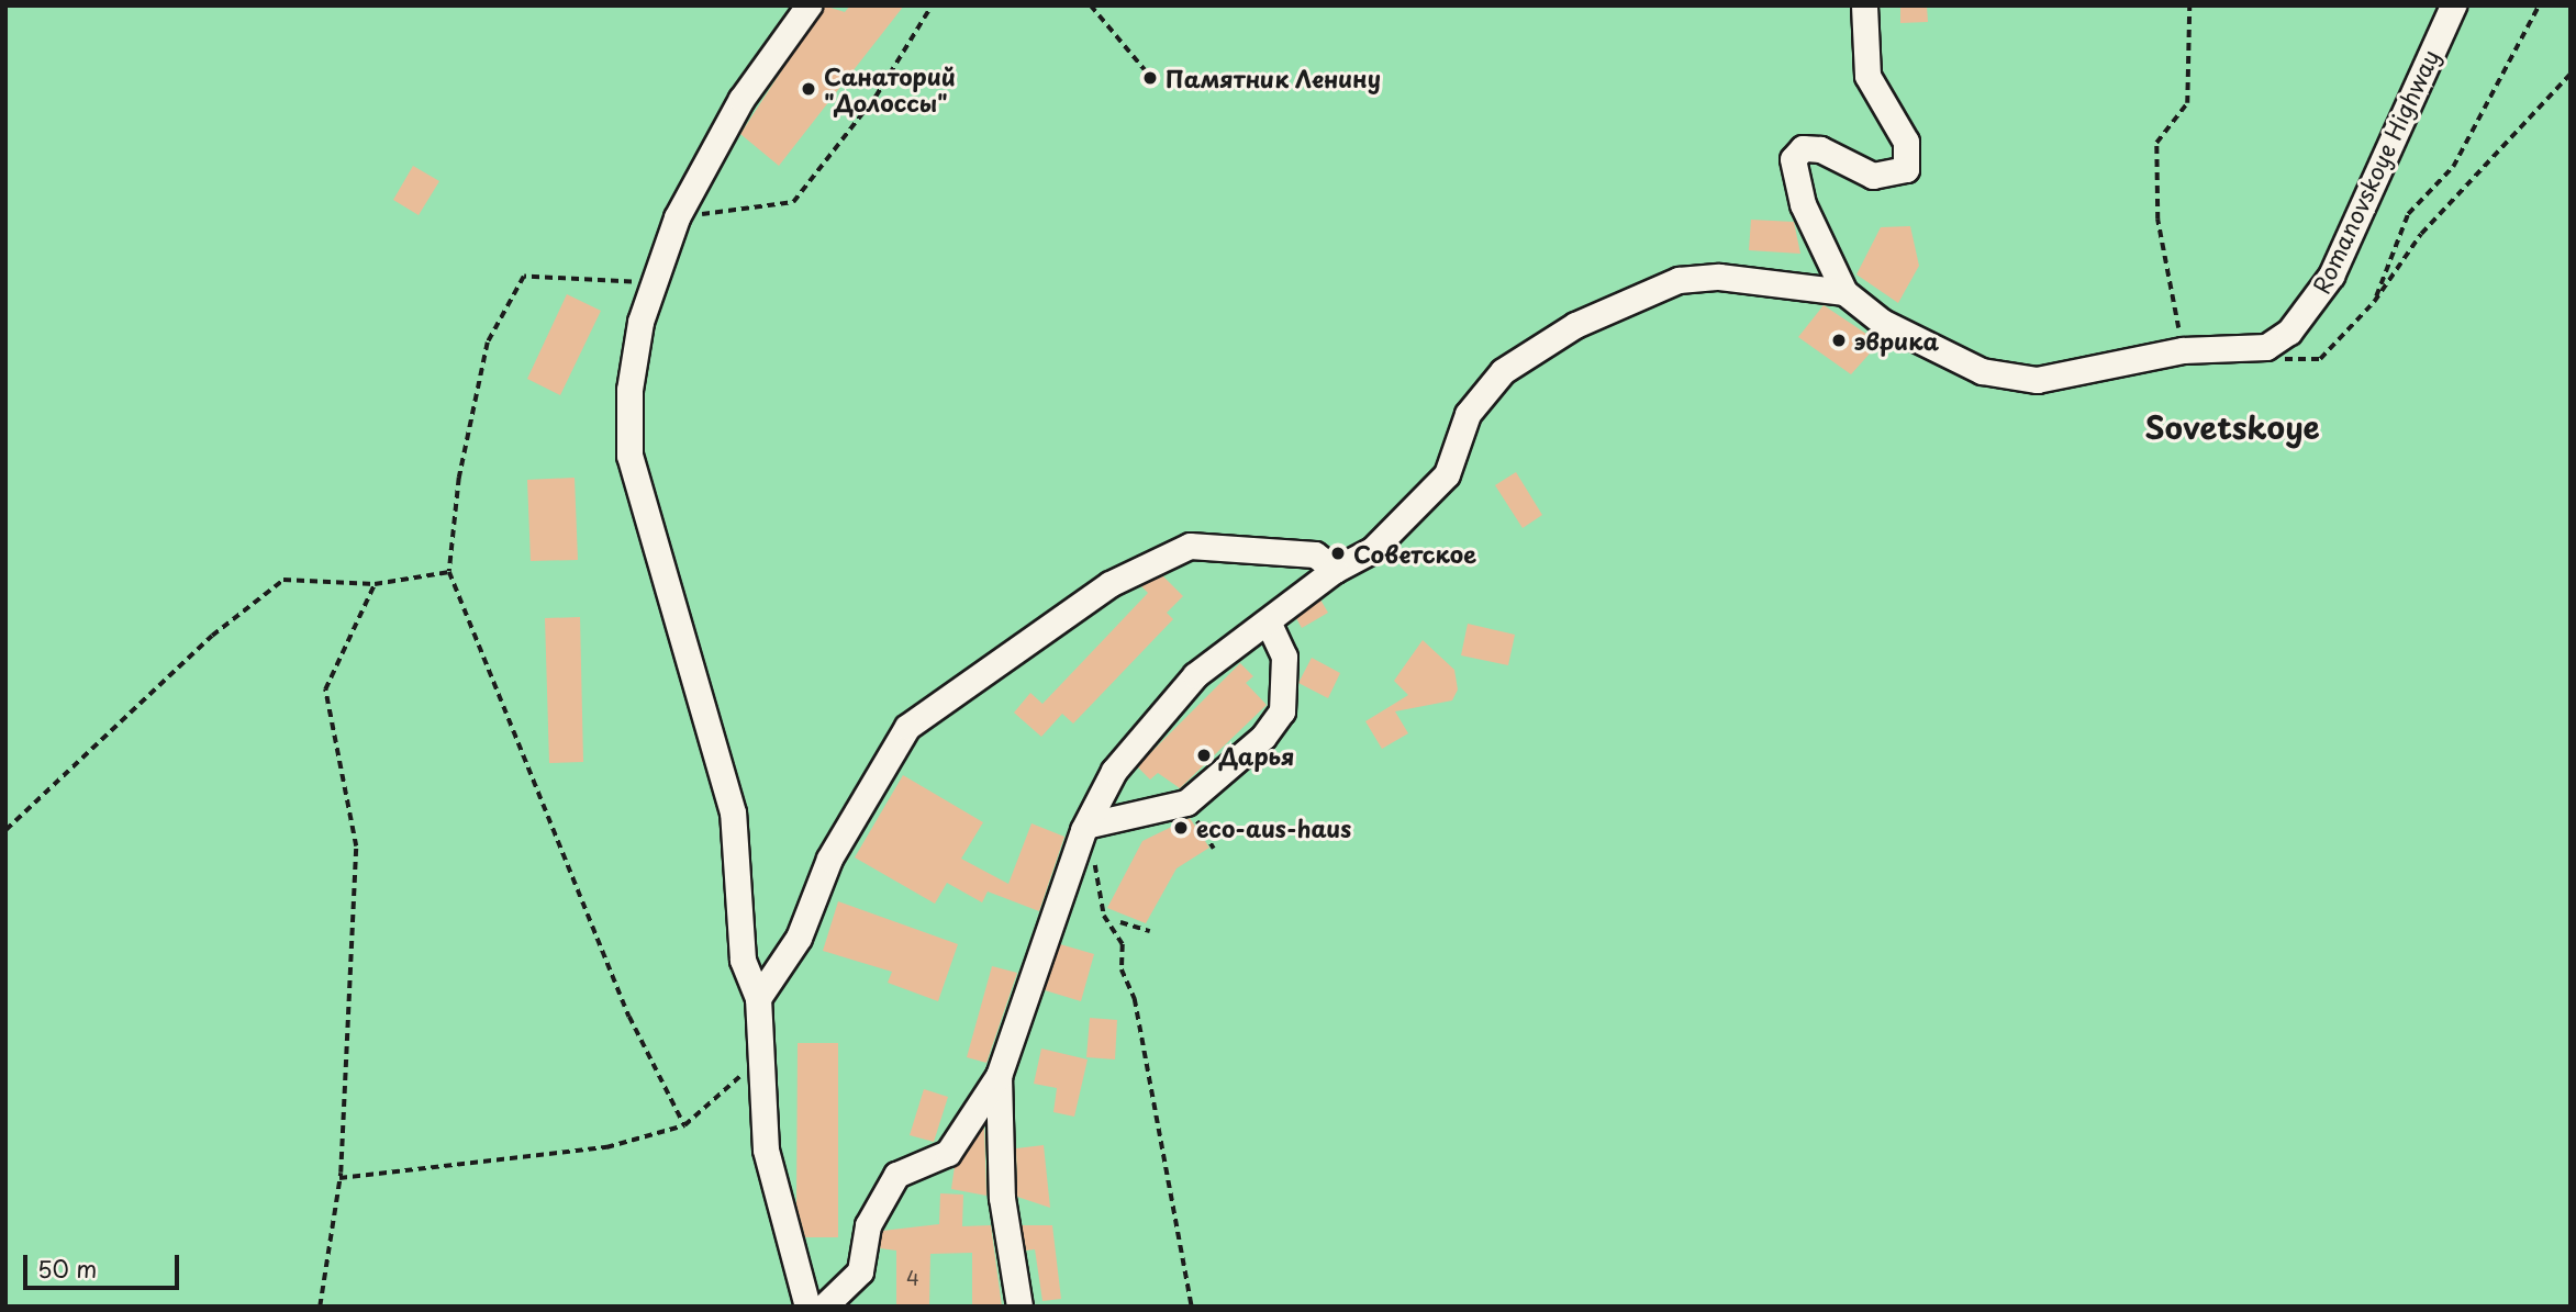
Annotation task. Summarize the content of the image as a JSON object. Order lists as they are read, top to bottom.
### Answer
{
  "streets": {
    "street": ["Romanovskoye Highway"]
  },
  "districts": ["Sovetskoye"],
  "places": [
    "Памятник Ленину",
    "Санаторий \"Долоссы\"",
    "эврика",
    "Советское",
    "Дарья",
    "eco-aus-haus"
  ],
  "house_numbers": ["4"],
  "scale_bar": "50 m"
}
